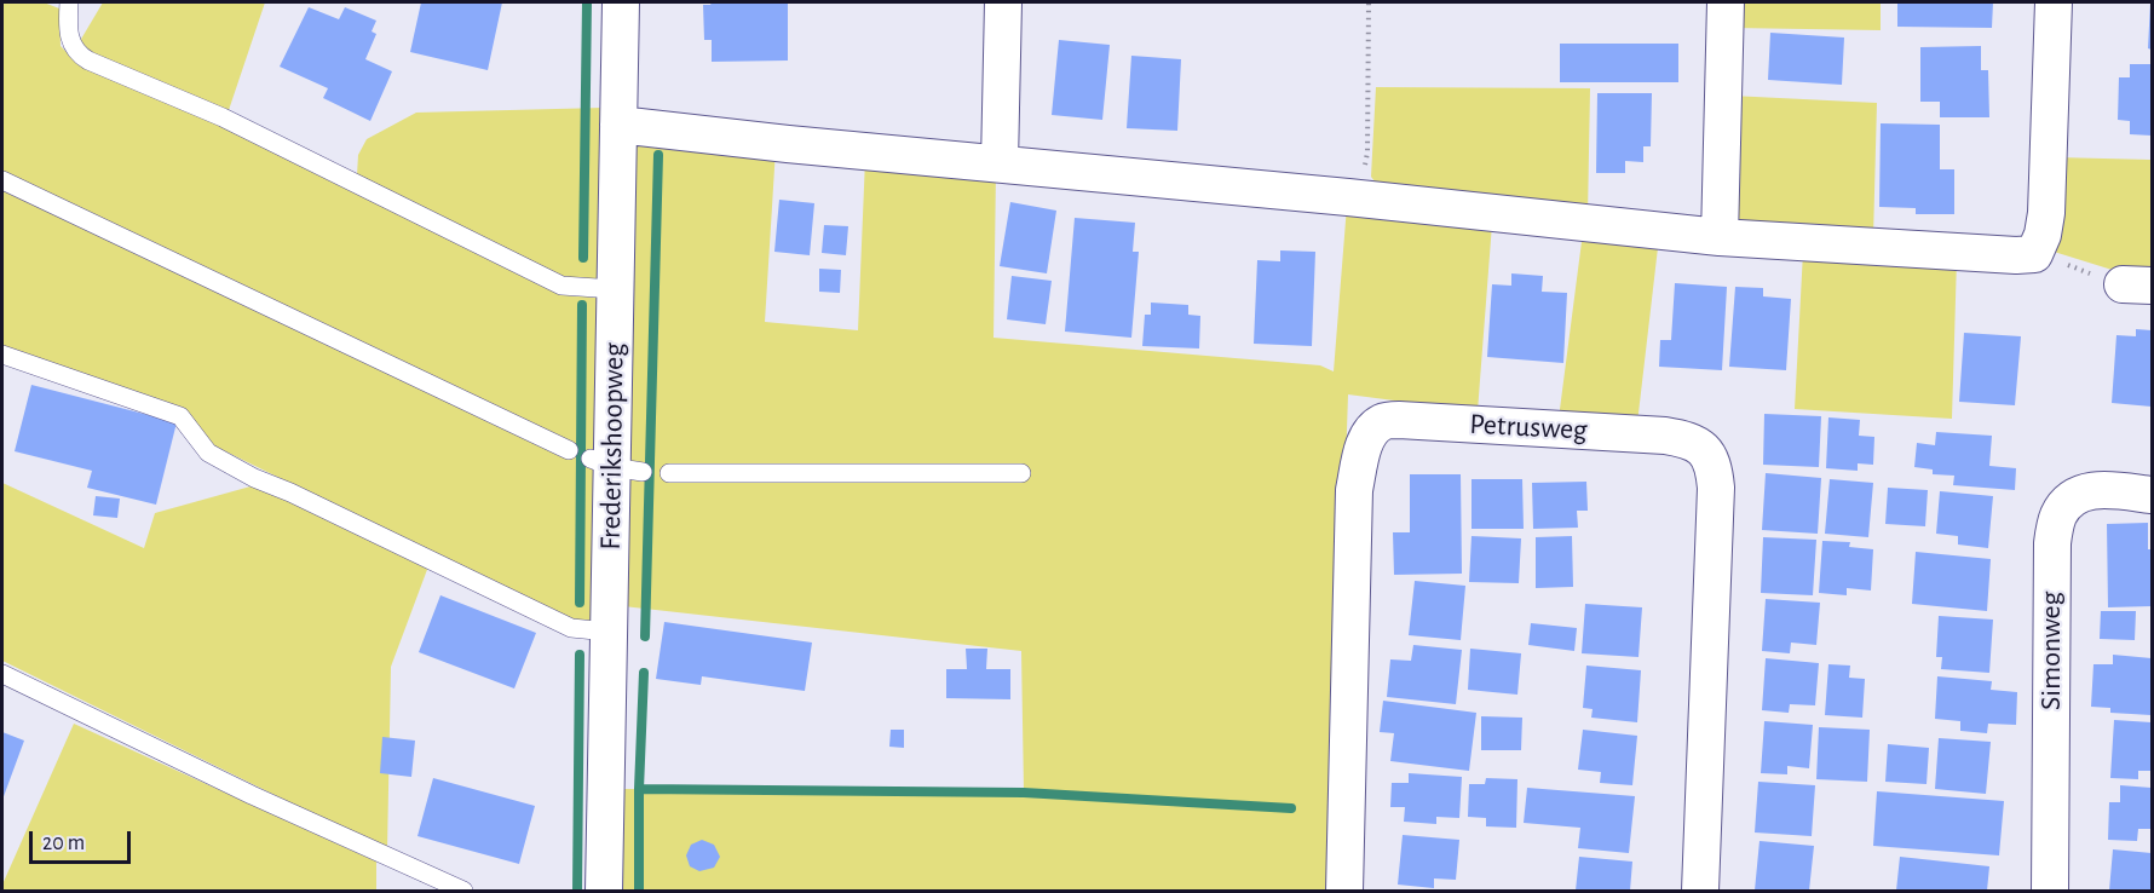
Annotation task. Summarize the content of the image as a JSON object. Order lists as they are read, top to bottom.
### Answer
{
  "streets": {
    "street": ["Petrusweg", "Frederikshoopweg", "Simonweg"]
  },
  "scale_bar": "20 m"
}
